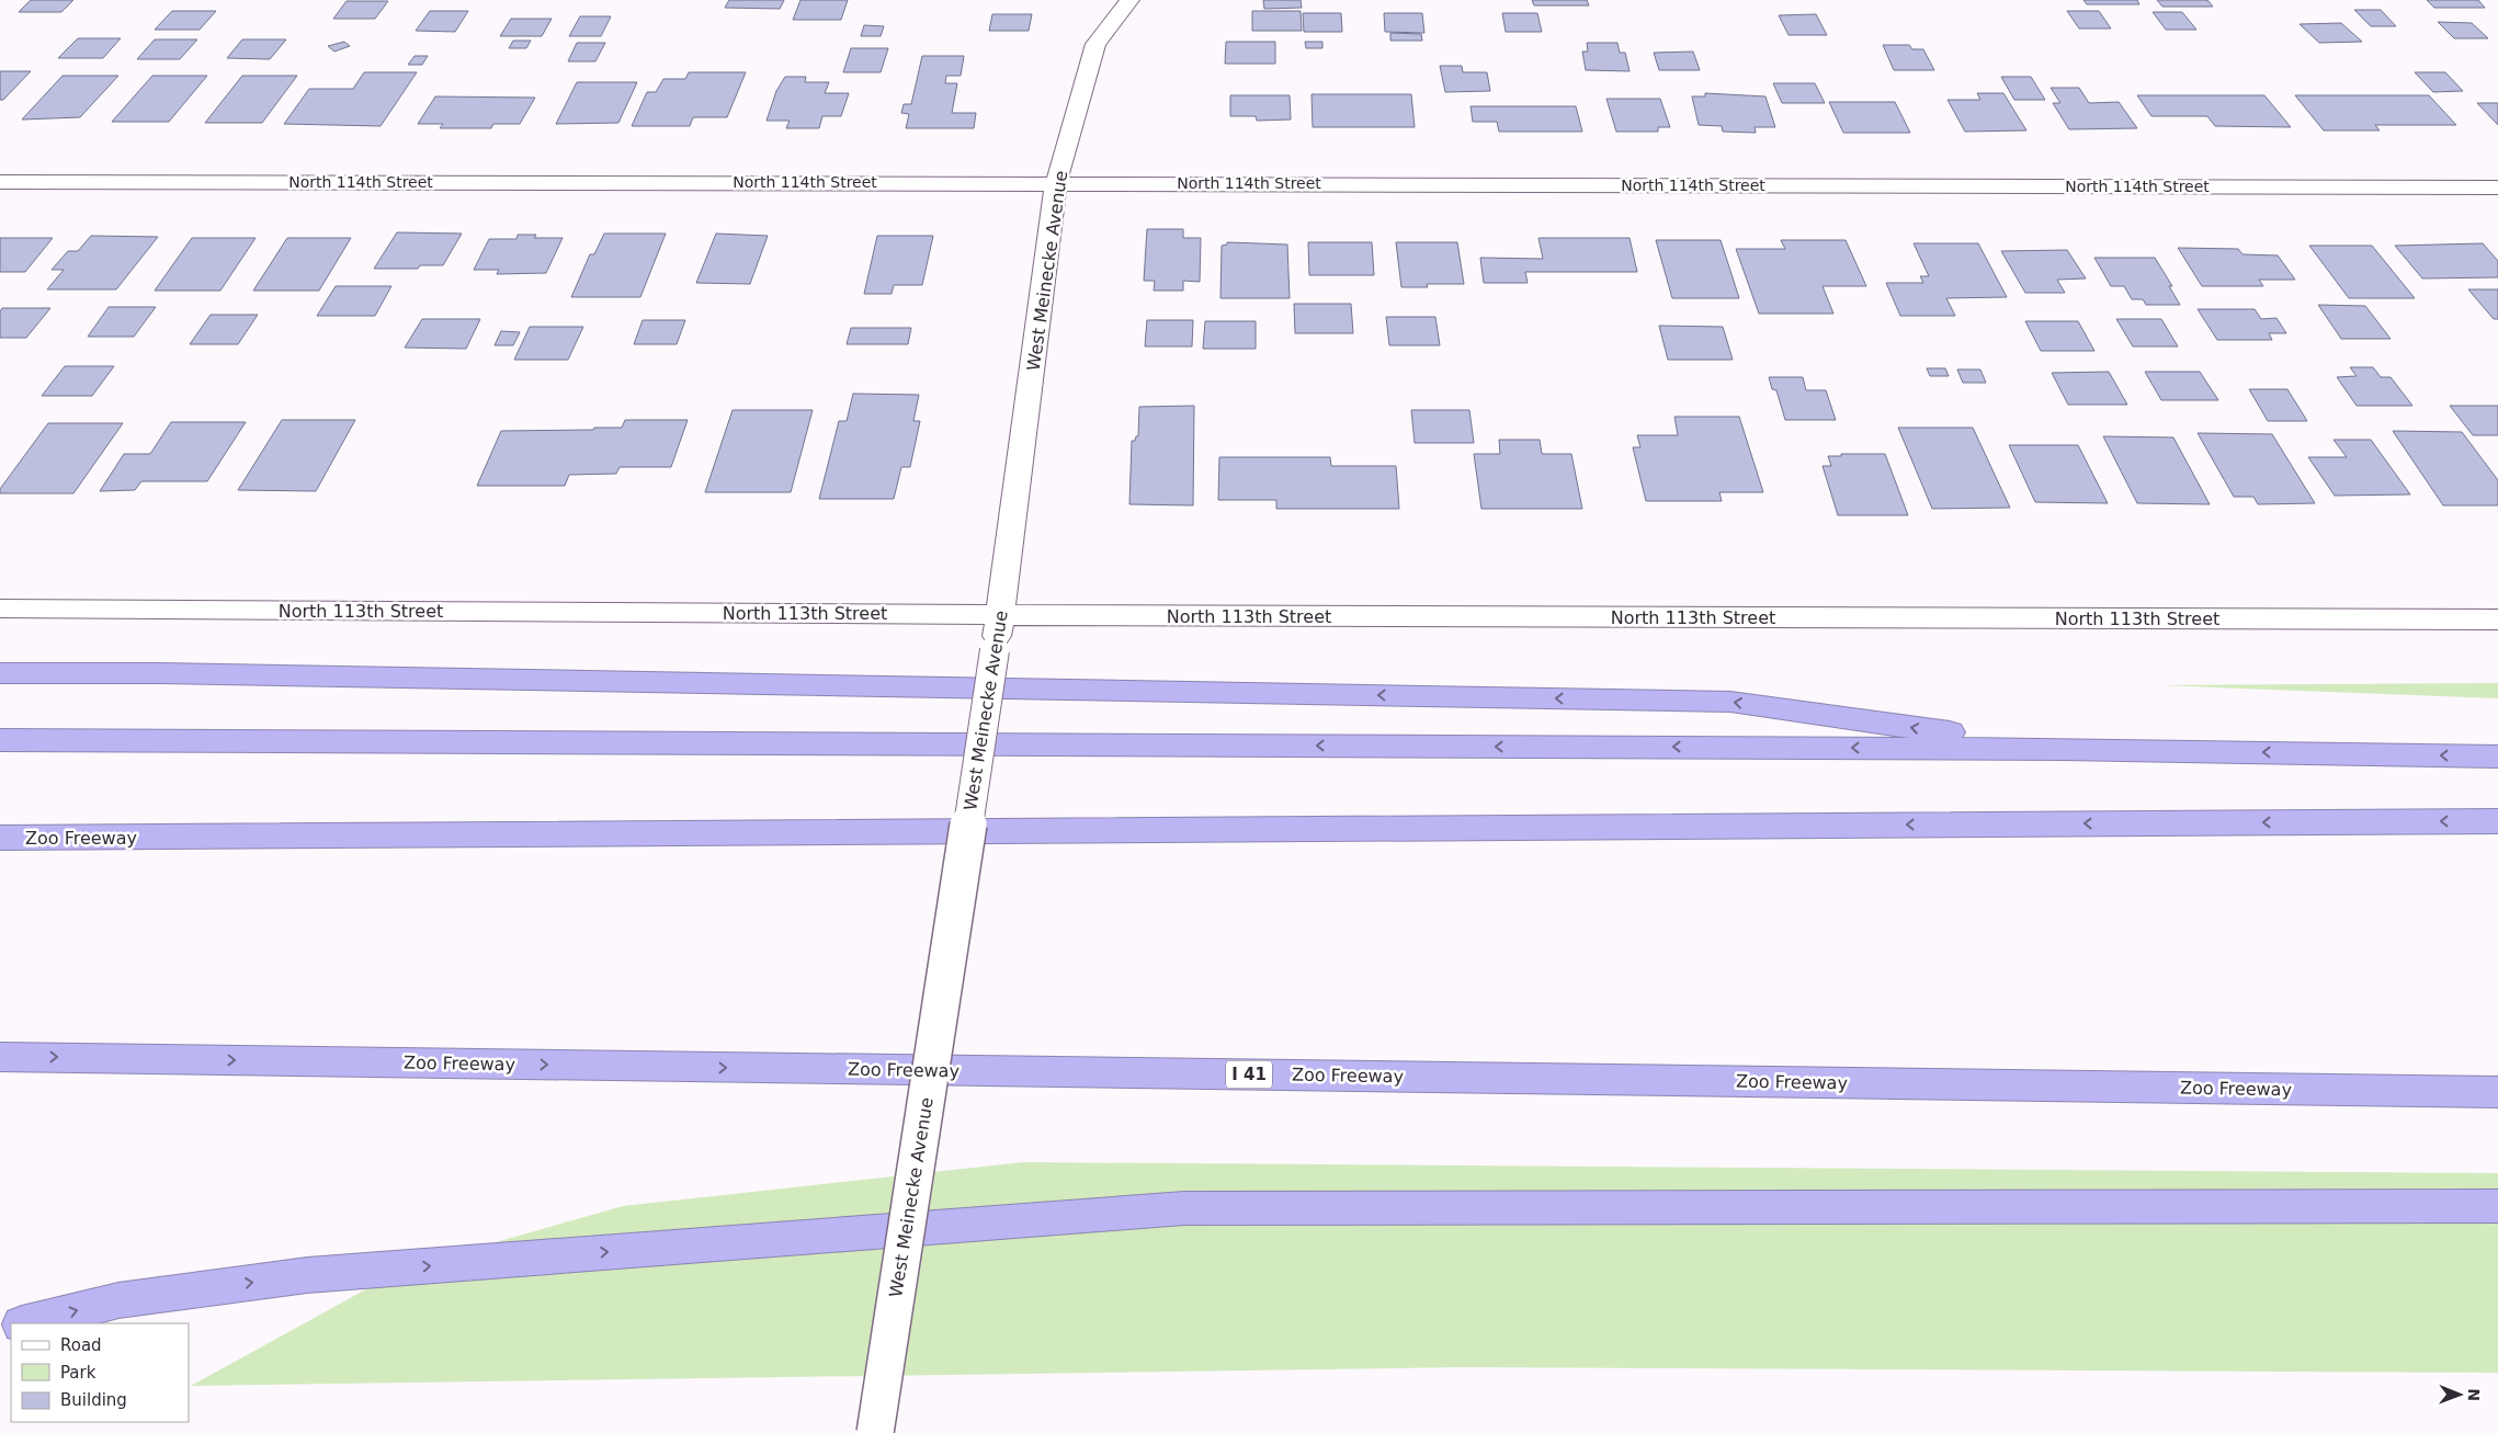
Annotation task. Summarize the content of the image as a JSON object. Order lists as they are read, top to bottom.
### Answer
{
  "streets": {
    "highway": ["Zoo Freeway", "I 41"],
    "street": ["North 114th Street", "West Meinecke Avenue", "North 113th Street"]
  },
  "crossings": [
    ["North 114th Street", "West Meinecke Avenue"],
    ["West Meinecke Avenue", "North 113th Street"]
  ],
  "legend": ["Road", "Park", "Building"],
  "north": "right"
}
